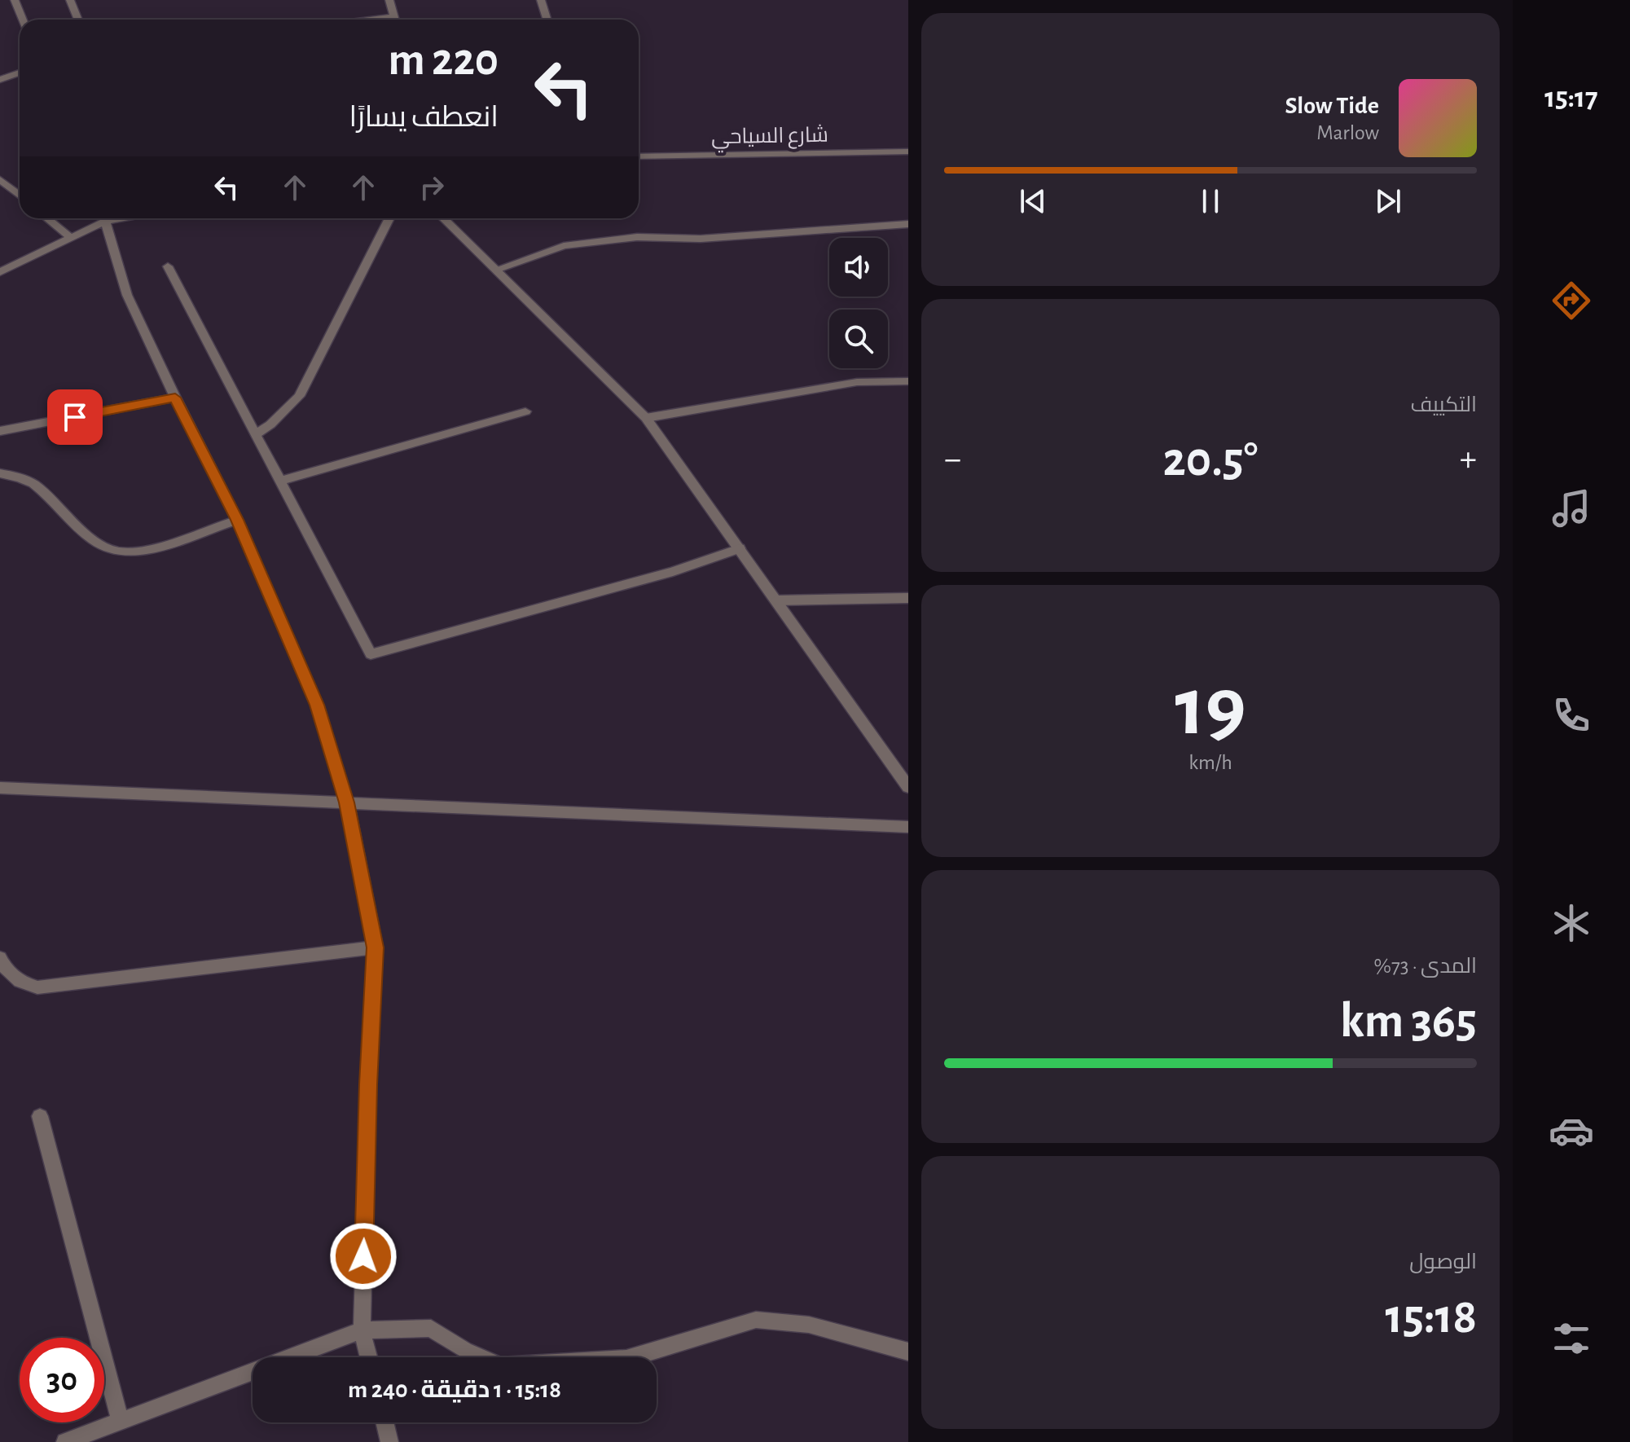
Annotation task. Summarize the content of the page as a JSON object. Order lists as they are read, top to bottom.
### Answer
{
  "streets": {
    "street": ["شارع السياحي"]
  },
  "page": {
    "tabs": "15:17",
    "turn": ["220 m", "انعطف يسارًا"],
    "song": ["Slow Tide", "Marlow"],
    "tile": [
      "التكييف",
      ["19", "km/h"],
      ["المدى · 73%", "365 km"],
      ["الوصول", "15:18"]
    ],
    "heat": ["−", "20.5°", "+"],
    "limit": "30",
    "trip": "15:18 · 1 دقيقة · 240 m"
  }
}
